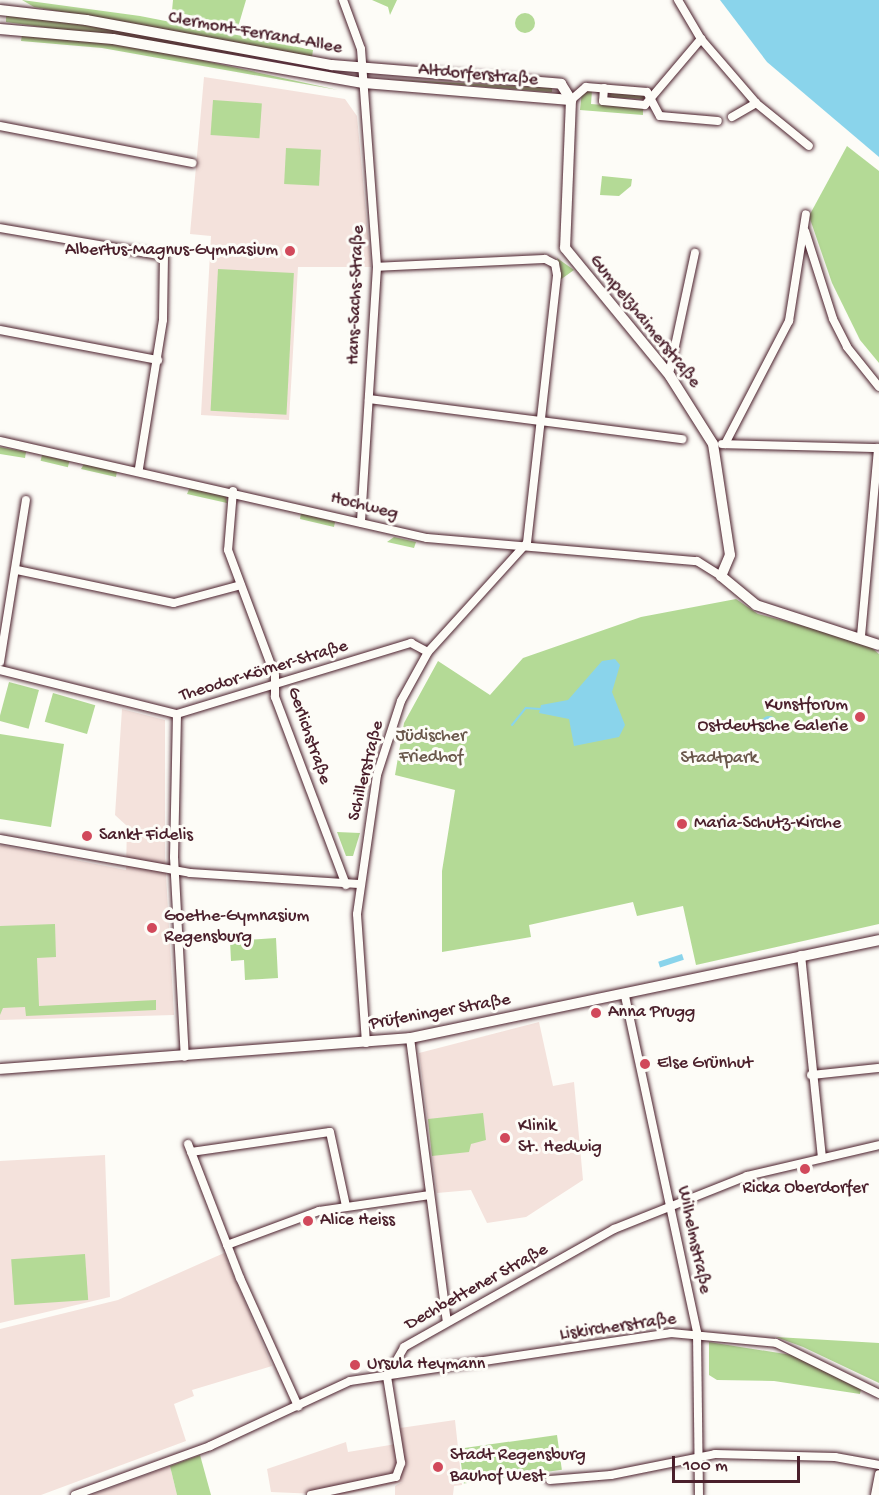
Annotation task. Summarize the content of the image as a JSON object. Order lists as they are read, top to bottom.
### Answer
{
  "streets": {
    "street": [
      "Clermont-Ferrand-Allee",
      "Altdorferstraße",
      "Hans-Sachs-Straße",
      "Gumpelzhaimerstraße",
      "Hochweg",
      "Theodor-Körner-Straße",
      "Gerlichstraße",
      "Schillerstraße",
      "Prüfeninger Straße",
      "Wilhelmstraße",
      "Dechbettener Straße",
      "Liskircherstraße"
    ]
  },
  "crossings": [
    ["Clermont-Ferrand-Allee", "Altdorferstraße"],
    ["Clermont-Ferrand-Allee", "Hans-Sachs-Straße"],
    ["Altdorferstraße", "Hans-Sachs-Straße"],
    ["Altdorferstraße", "Gumpelzhaimerstraße"],
    ["Hans-Sachs-Straße", "Hochweg"],
    ["Gumpelzhaimerstraße", "Hochweg"],
    ["Hochweg", "Gerlichstraße"],
    ["Hochweg", "Schillerstraße"],
    ["Theodor-Körner-Straße", "Gerlichstraße"],
    ["Theodor-Körner-Straße", "Schillerstraße"],
    ["Schillerstraße", "Prüfeninger Straße"],
    ["Prüfeninger Straße", "Wilhelmstraße"],
    ["Wilhelmstraße", "Dechbettener Straße"],
    ["Wilhelmstraße", "Liskircherstraße"],
    ["Dechbettener Straße", "Liskircherstraße"]
  ],
  "parks": ["Jüdischer Friedhof", "Stadtpark"],
  "places": [
    "Albertus-Magnus-Gymnasium",
    "Kunstforum Ostdeutsche Galerie",
    "Maria-Schutz-Kirche",
    "Sankt Fidelis",
    "Goethe-Gymnasium Regensburg",
    "Anna Prugg",
    "Else Grünhut",
    "Klinik St. Hedwig",
    "Ricka Oberdorfer",
    "Alice Heiss",
    "Ursula Heymann",
    "Stadt Regensburg Bauhof West"
  ],
  "scale_bar": "100 m"
}
